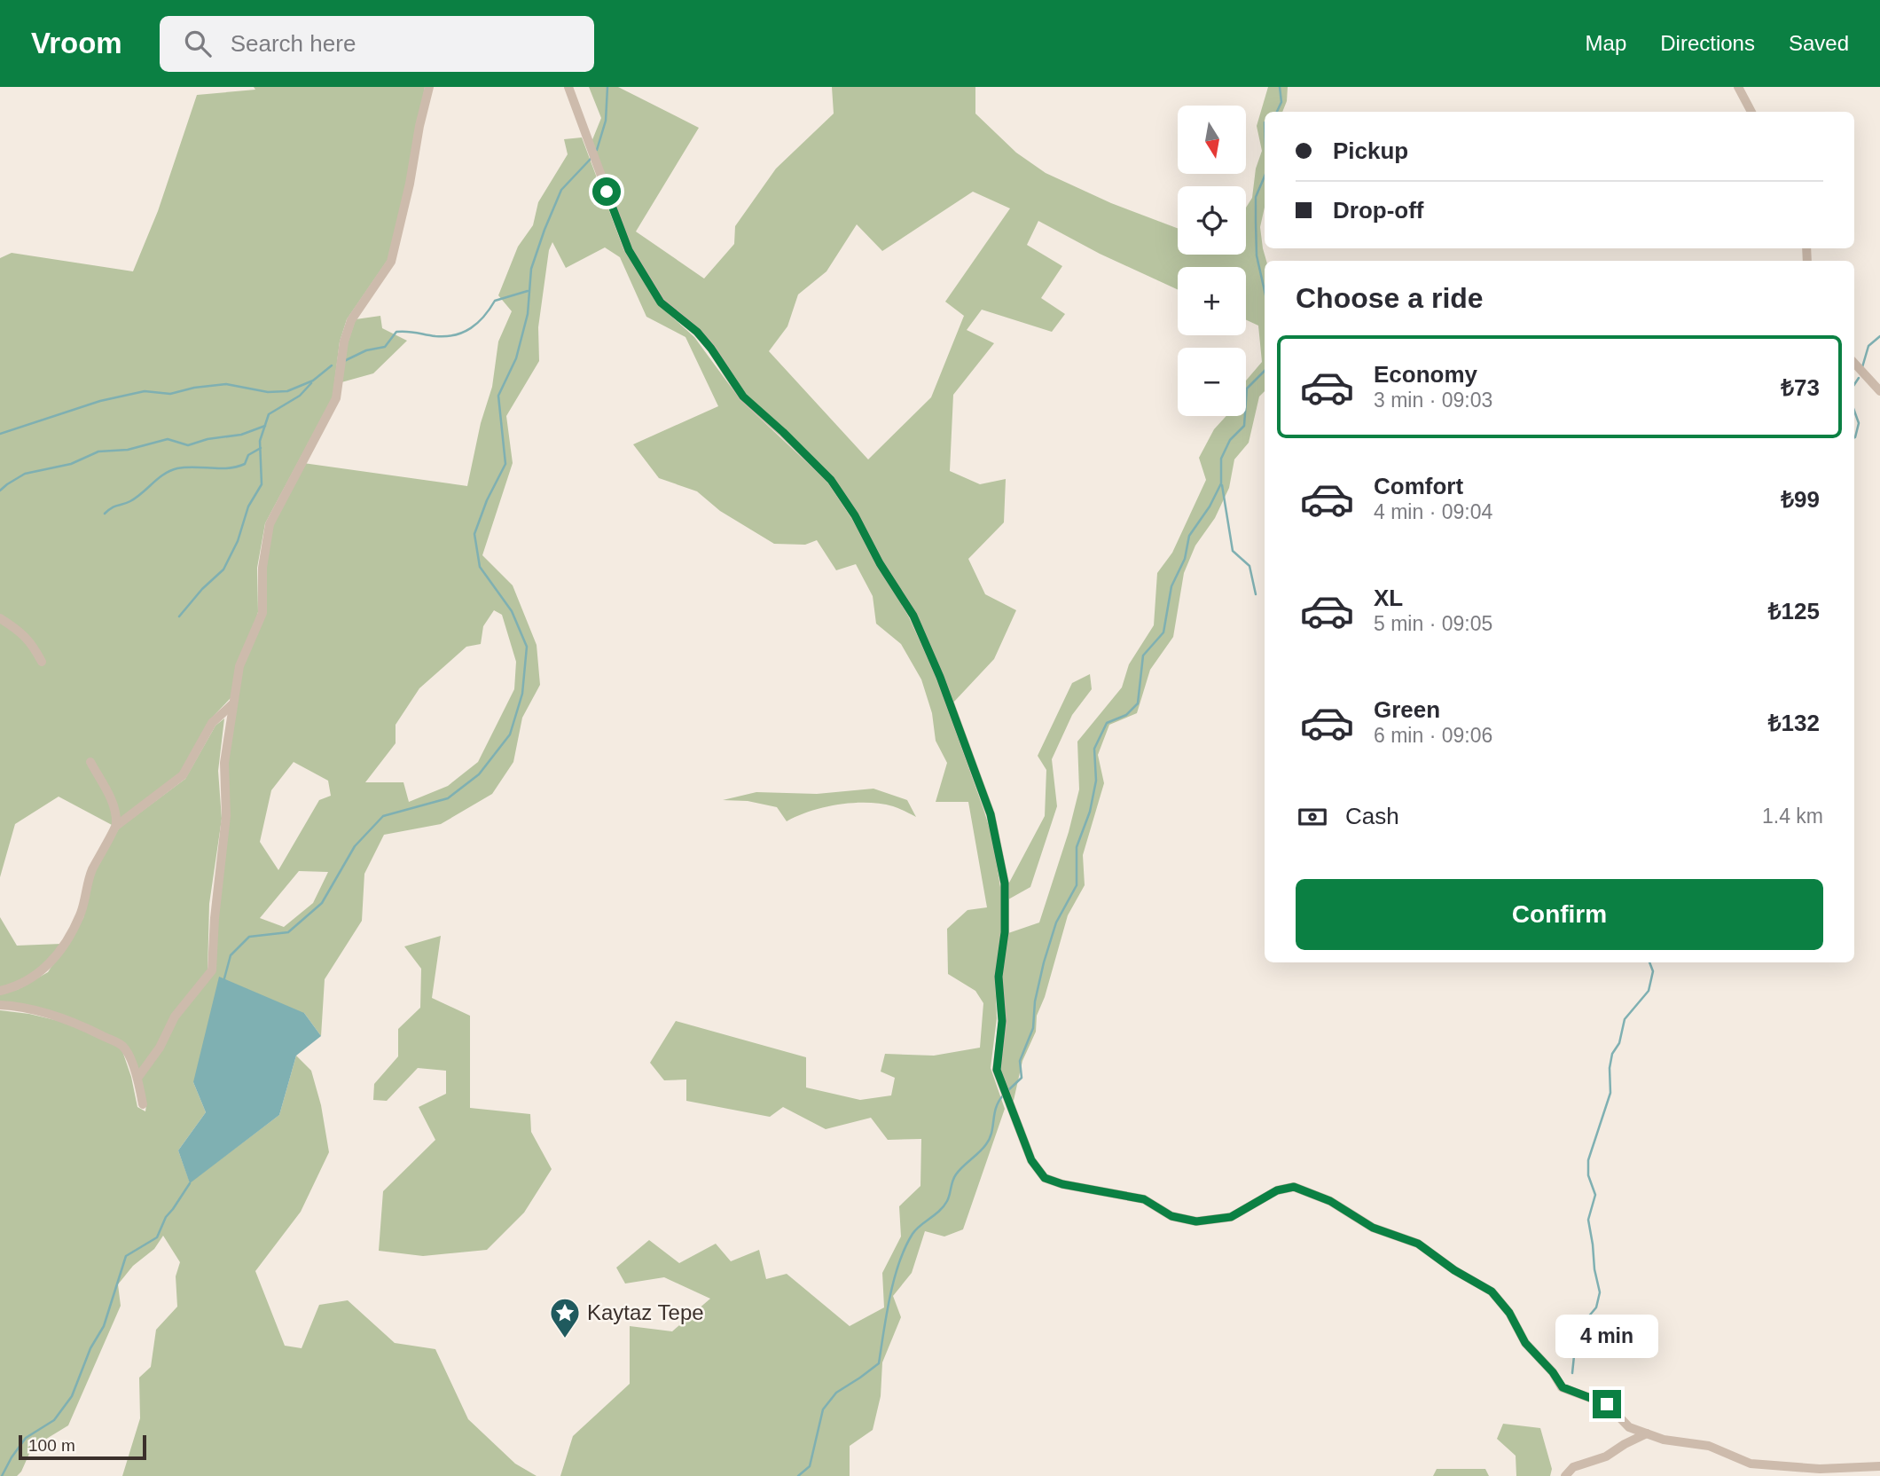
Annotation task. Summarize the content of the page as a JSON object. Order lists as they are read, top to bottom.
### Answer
{
  "places": {
    "place": ["Kaytaz Tepe"]
  },
  "scale_bar": "100 m",
  "north": "bottom",
  "page": {
    "header": "Vroom",
    "search": "Search here",
    "nav": ["Map", "Directions", "Saved"],
    "map_buttons": ["+", "−"],
    "banner": ["Pickup", "Drop-off"],
    "heading": "Choose a ride",
    "list": [
      {
        "name": "Economy",
        "note": "3 min · 09:03",
        "value": "₺73"
      },
      {
        "name": "Comfort",
        "note": "4 min · 09:04",
        "value": "₺99"
      },
      {
        "name": "XL",
        "note": "5 min · 09:05",
        "value": "₺125"
      },
      {
        "name": "Green",
        "note": "6 min · 09:06",
        "value": "₺132"
      }
    ],
    "pay": ["Cash", "1.4 km"],
    "buttons": "Confirm",
    "bubble": "4 min",
    "scale": "100 m"
  }
}
